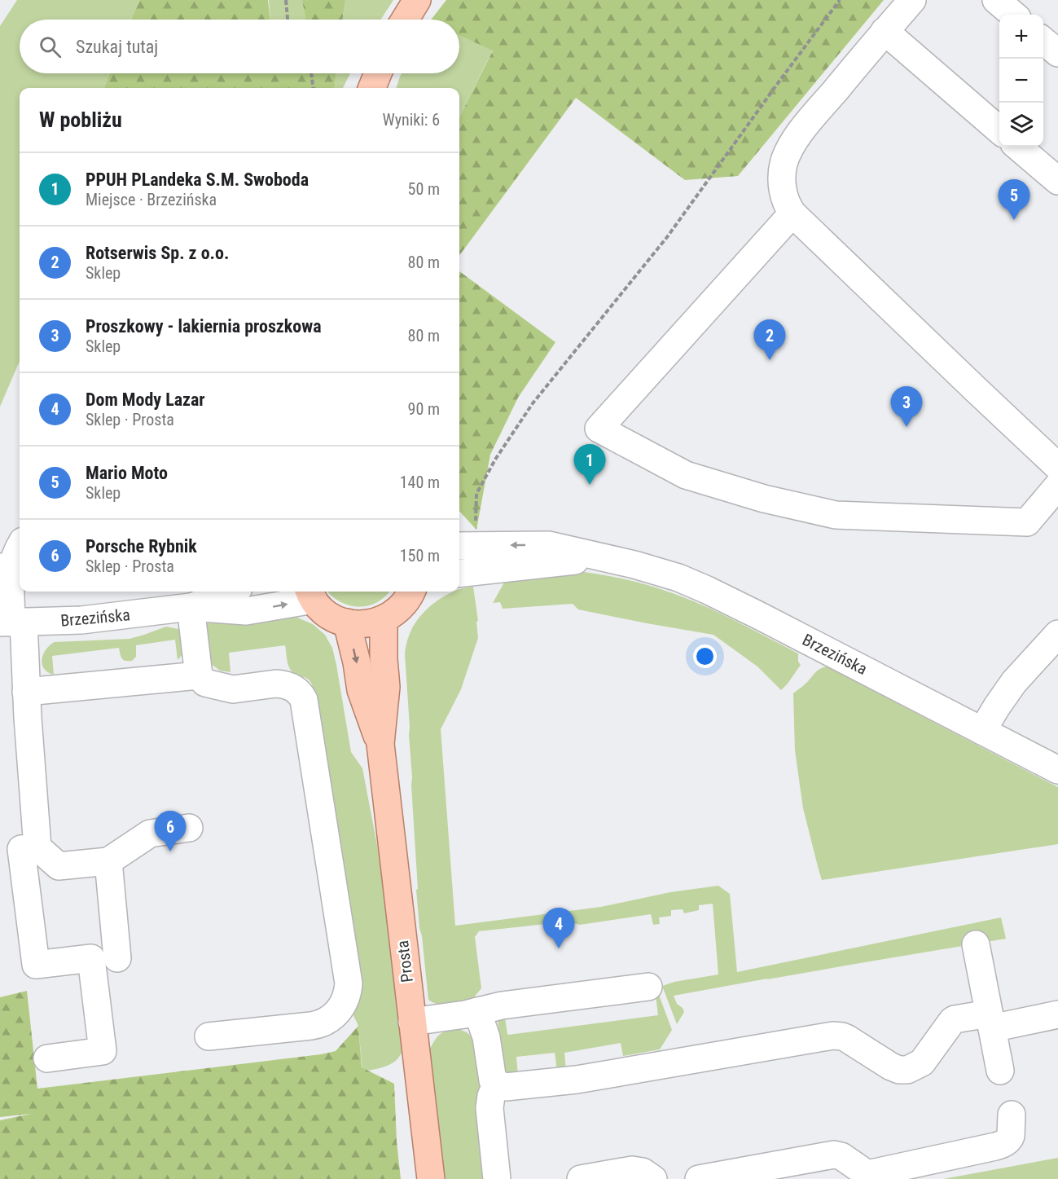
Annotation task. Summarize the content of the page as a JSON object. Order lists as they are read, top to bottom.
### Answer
{
  "streets": {
    "main road": ["Prosta"],
    "street": ["Brzezińska"]
  },
  "page": {
    "map_buttons": ["+", "−"],
    "search": "Szukaj tutaj",
    "heading": ["W pobliżu", "Wyniki: 6"],
    "list": [
      {
        "mark": "1",
        "name": "PPUH PLandeka S.M. Swoboda",
        "note": "Miejsce · Brzezińska",
        "value": "50 m"
      },
      {
        "mark": "2",
        "name": "Rotserwis Sp. z o.o.",
        "note": "Sklep",
        "value": "80 m"
      },
      {
        "mark": "3",
        "name": "Proszkowy - lakiernia proszkowa",
        "note": "Sklep",
        "value": "80 m"
      },
      {
        "mark": "4",
        "name": "Dom Mody Lazar",
        "note": "Sklep · Prosta",
        "value": "90 m"
      },
      {
        "mark": "5",
        "name": "Mario Moto",
        "note": "Sklep",
        "value": "140 m"
      },
      {
        "mark": "6",
        "name": "Porsche Rybnik",
        "note": "Sklep · Prosta",
        "value": "150 m"
      }
    ],
    "pins": [
      "5",
      "2",
      "3",
      "1",
      "6",
      "4"
    ]
  }
}
